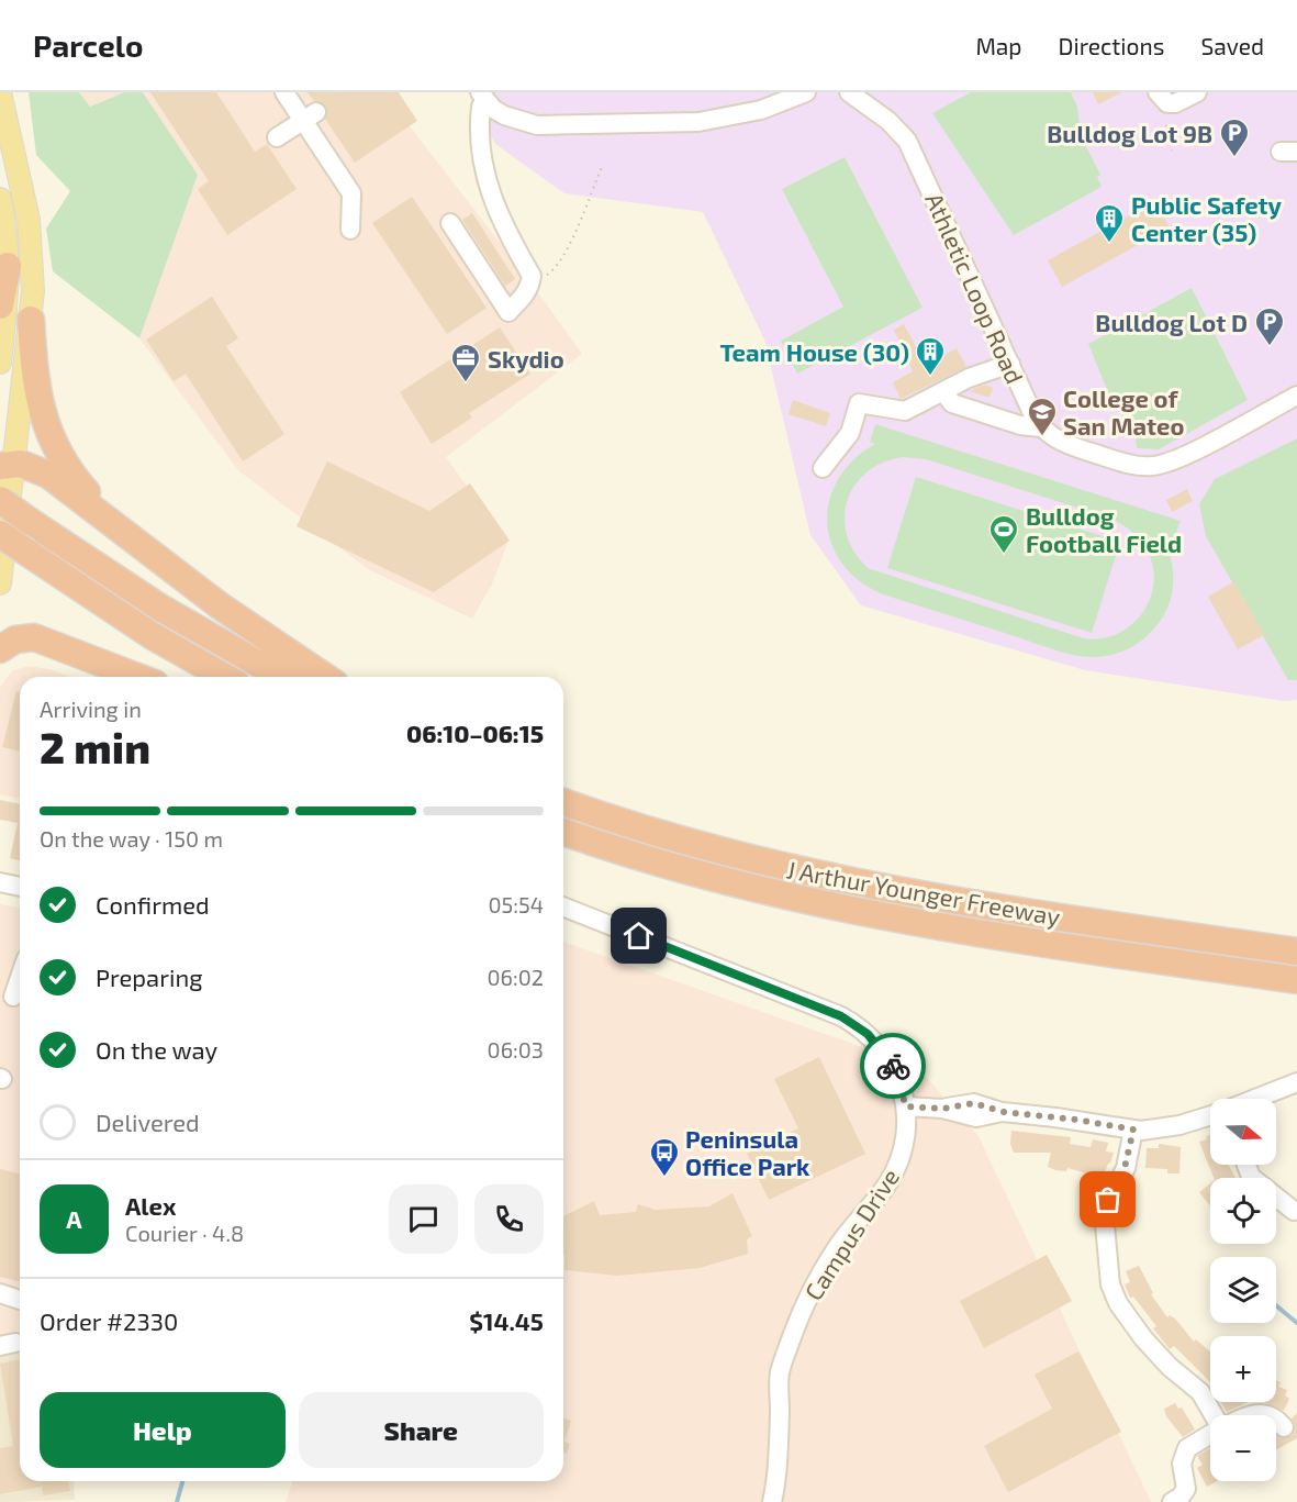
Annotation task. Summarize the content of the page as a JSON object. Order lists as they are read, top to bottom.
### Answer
{
  "streets": {
    "highway": ["J Arthur Younger Freeway"],
    "street": ["Athletic Loop Road", "Campus Drive"]
  },
  "places": {
    "parking": ["Bulldog Lot 9B", "Bulldog Lot D"],
    "building": ["Public Safety Center (35)", "Team House (30)"],
    "office": ["Skydio"],
    "school or university": ["College of San Mateo"],
    "sports": ["Bulldog Football Field"],
    "bus stop": ["Peninsula Office Park"]
  },
  "north": "right",
  "page": {
    "header": "Parcelo",
    "nav": ["Map", "Directions", "Saved"],
    "heading": ["2 min", "Arriving in", "06:10–06:15"],
    "panel": [
      "Alex",
      "Courier · 4.8",
      "Order #2330",
      "$14.45"
    ],
    "bar": "On the way · 150 m",
    "list": [
      ["Confirmed", "05:54"],
      ["Preparing", "06:02"],
      ["On the way", "06:03"],
      "Delivered"
    ],
    "map_buttons": ["+", "−"],
    "round": "A",
    "buttons": ["Help", "Share"]
  }
}
